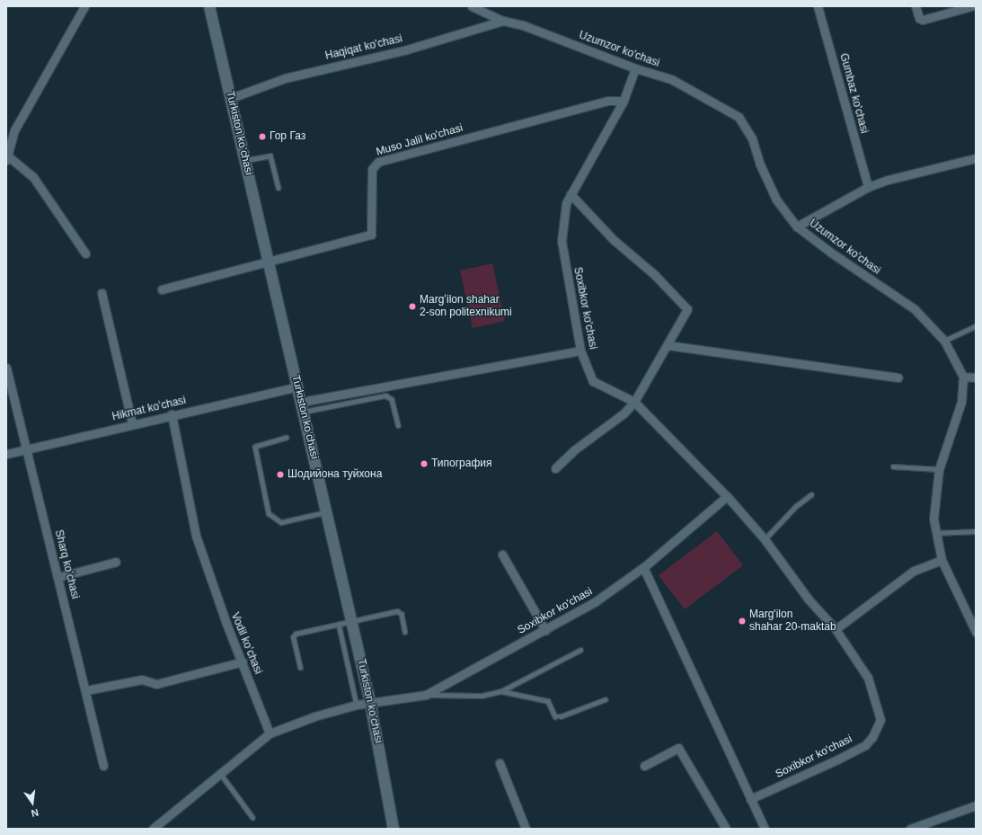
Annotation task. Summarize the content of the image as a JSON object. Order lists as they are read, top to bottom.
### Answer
{
  "streets": {
    "main road": ["Turkiston ko’chasi"],
    "street": [
      "Haqiqat ko'chasi",
      "Uzumzor ko'chasi",
      "Gumbaz ko'chasi",
      "Muso Jalil ko'chasi",
      "Soxibkor ko'chasi",
      "Hikmat koʻchasi",
      "Sharq koʻchasi",
      "Vodil koʻchasi"
    ]
  },
  "crossings": [
    ["Haqiqat ko'chasi", "Uzumzor ko'chasi"],
    ["Haqiqat ko'chasi", "Turkiston ko’chasi"],
    ["Uzumzor ko'chasi", "Soxibkor ko'chasi"],
    ["Turkiston ko’chasi", "Muso Jalil ko'chasi"],
    ["Turkiston ko’chasi", "Soxibkor ko'chasi"],
    ["Turkiston ko’chasi", "Hikmat koʻchasi"],
    ["Muso Jalil ko'chasi", "Soxibkor ko'chasi"],
    ["Soxibkor ko'chasi", "Vodil koʻchasi"],
    ["Hikmat koʻchasi", "Sharq koʻchasi"],
    ["Hikmat koʻchasi", "Vodil koʻchasi"]
  ],
  "places": [
    "Гор Газ",
    "Margʻilon shahar 2-son politexnikumi",
    "Типография",
    "Шодийона туйхона",
    "Marg'ilon shahar 20-maktab"
  ],
  "north": "bottom"
}
